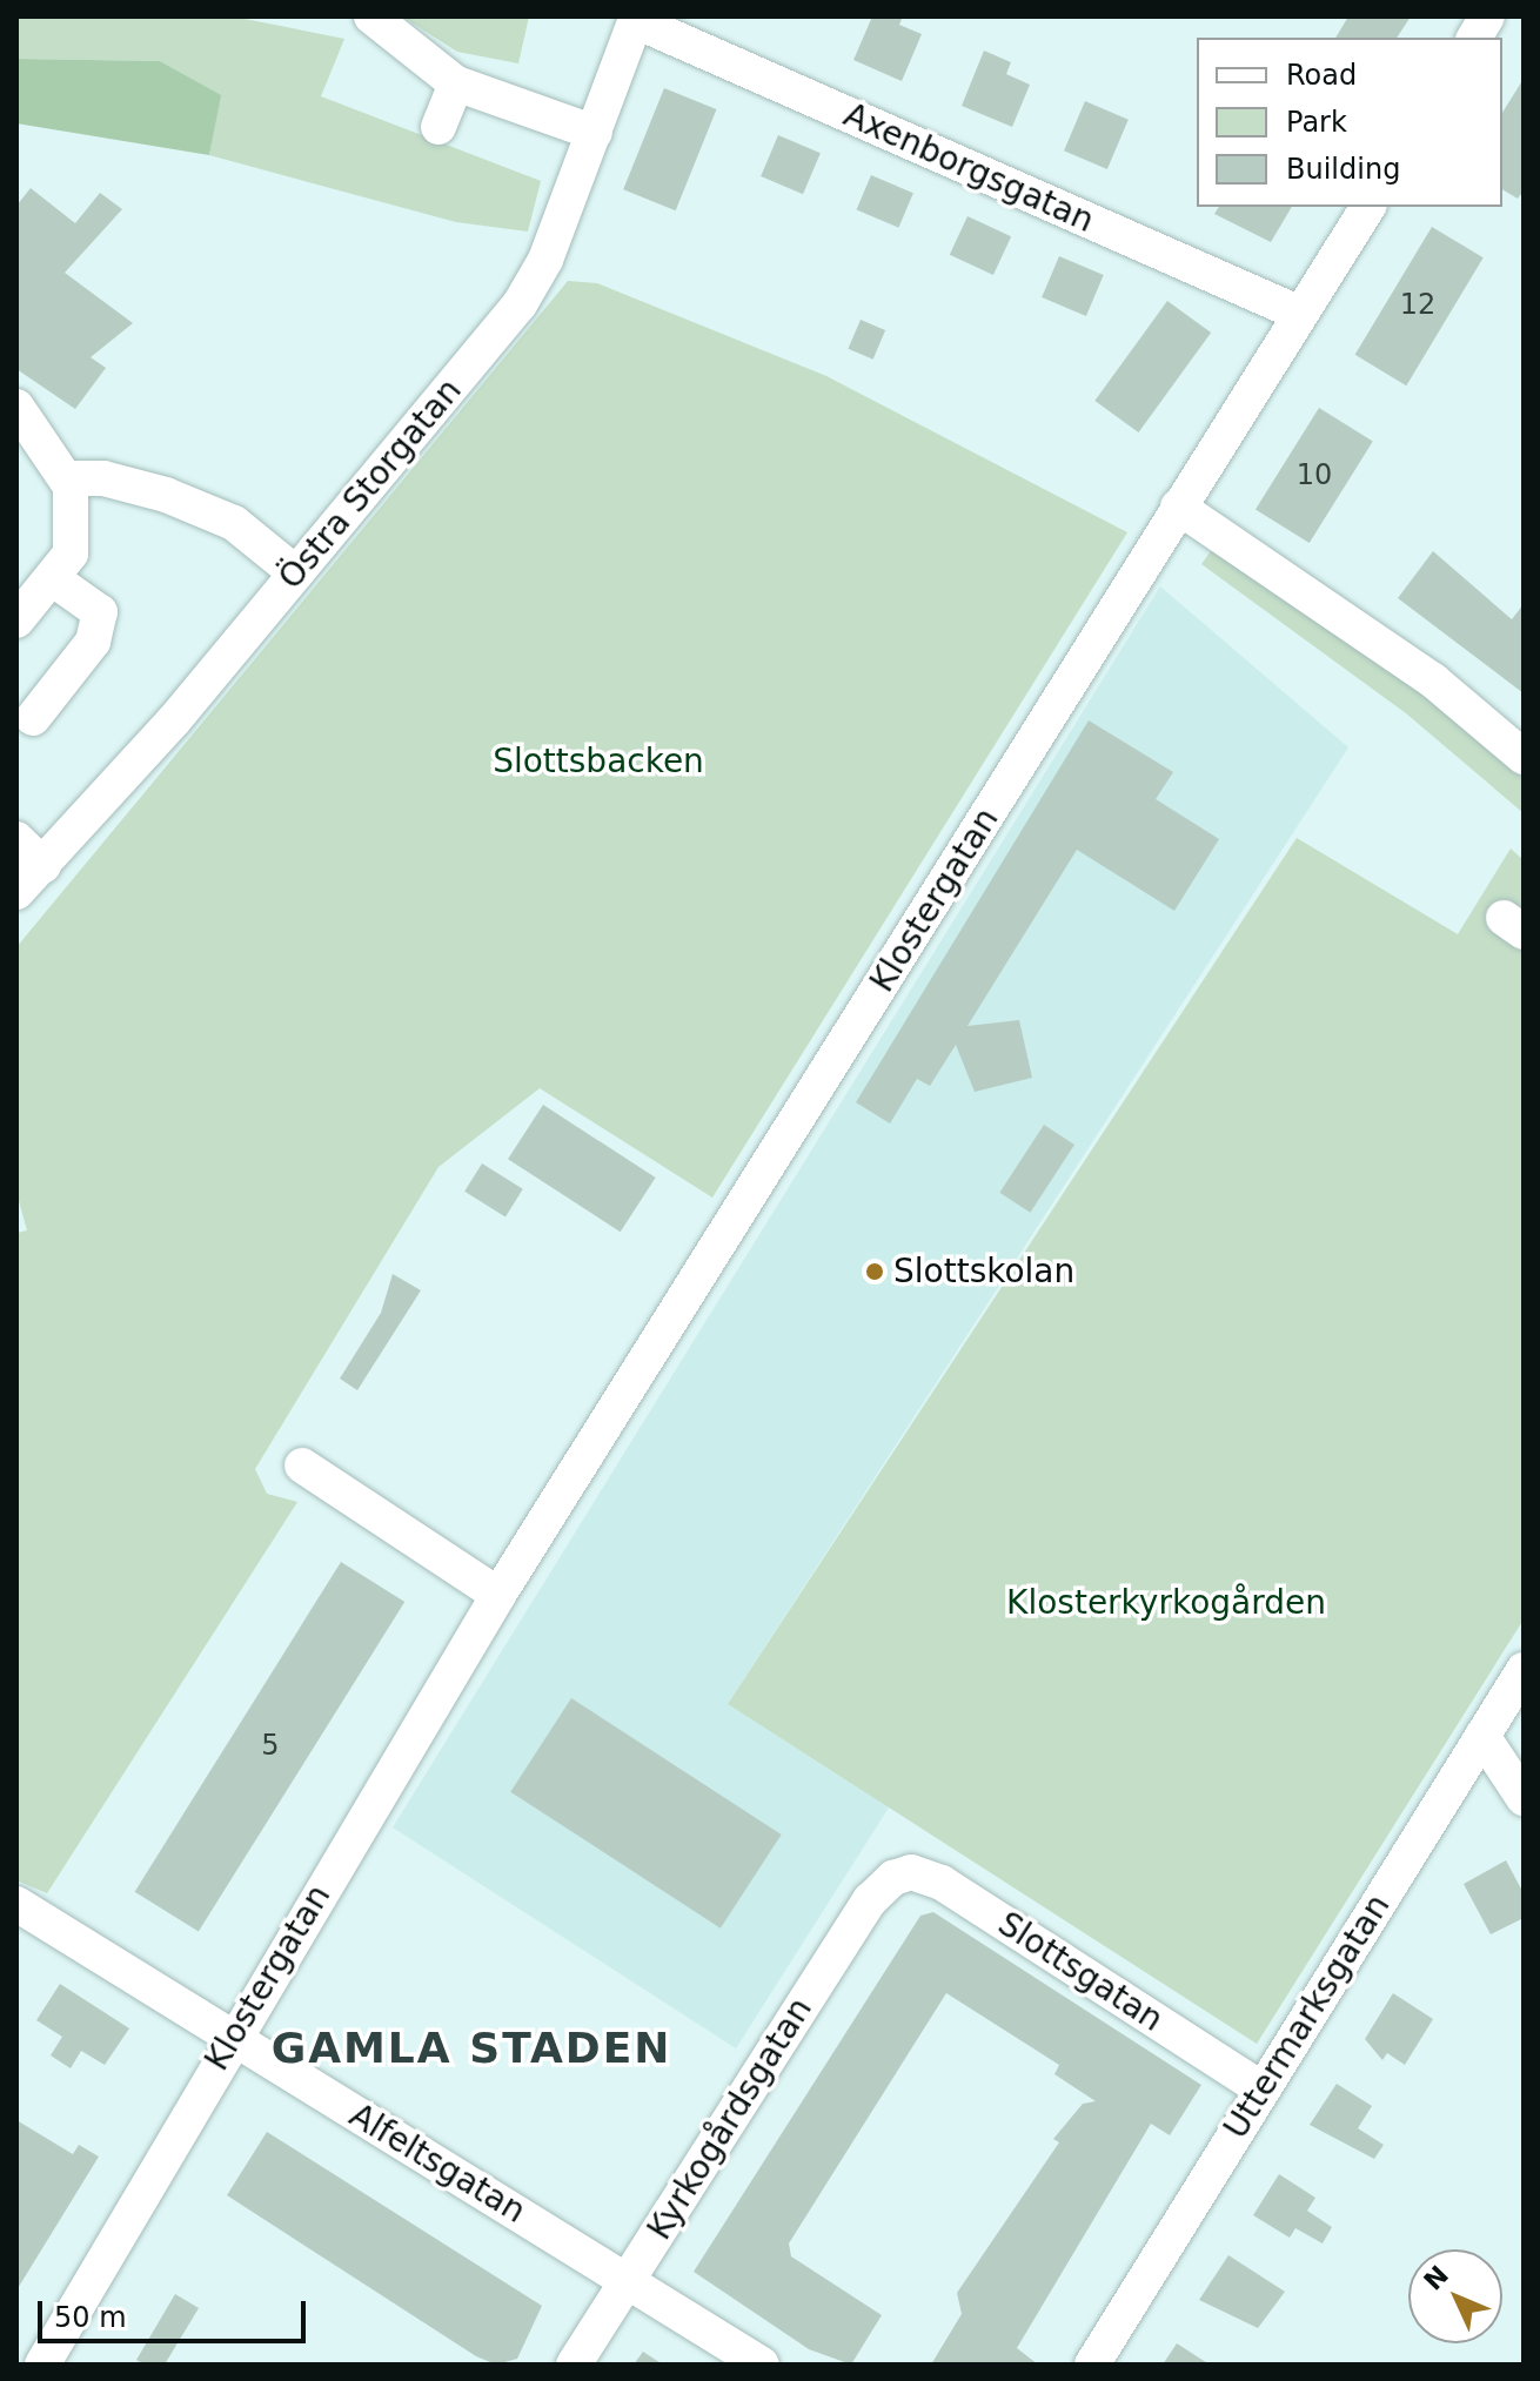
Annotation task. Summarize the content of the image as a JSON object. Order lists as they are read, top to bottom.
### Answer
{
  "streets": {
    "street": [
      "Axenborgsgatan",
      "Östra Storgatan",
      "Klostergatan",
      "Slottsgatan",
      "Uttermarksgatan",
      "Kyrkogårdsgatan",
      "Alfeltsgatan"
    ]
  },
  "crossings": [
    ["Axenborgsgatan", "Östra Storgatan"],
    ["Axenborgsgatan", "Klostergatan"],
    ["Klostergatan", "Alfeltsgatan"],
    ["Slottsgatan", "Uttermarksgatan"],
    ["Slottsgatan", "Kyrkogårdsgatan"],
    ["Kyrkogårdsgatan", "Alfeltsgatan"]
  ],
  "districts": ["GAMLA STADEN"],
  "parks": ["Slottsbacken", "Klosterkyrkogården"],
  "places": ["Slottskolan"],
  "house_numbers": ["12", "10", "5"],
  "legend": ["Road", "Park", "Building"],
  "scale_bar": "50 m",
  "north": "top left"
}
